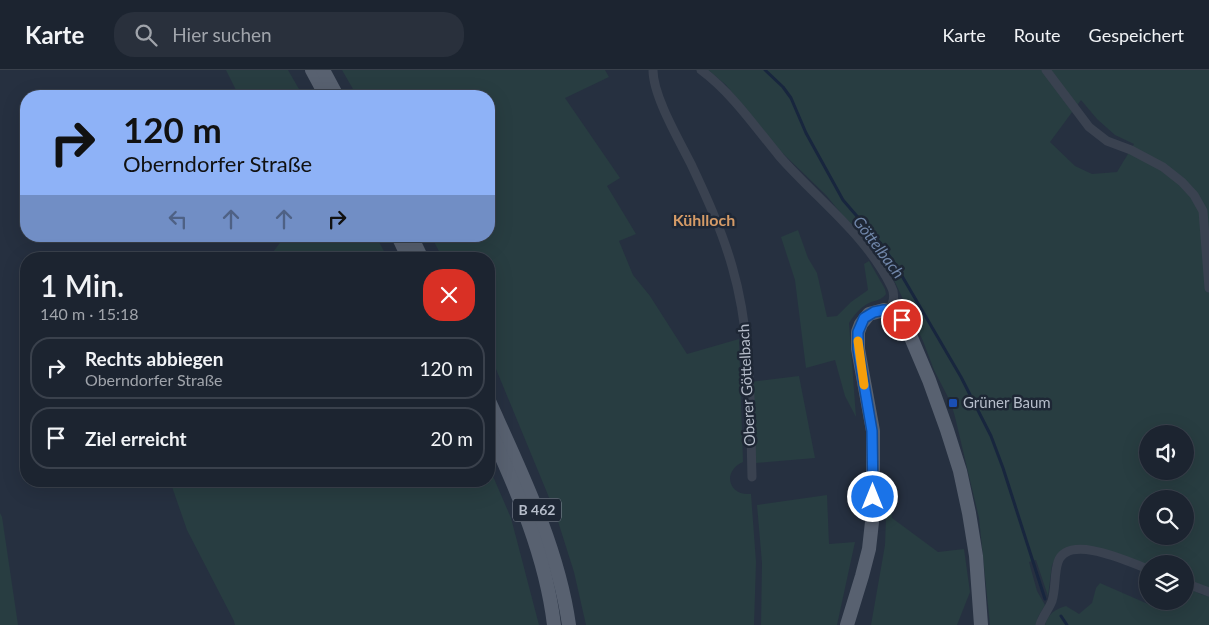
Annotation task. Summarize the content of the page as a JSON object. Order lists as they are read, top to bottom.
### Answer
{
  "streets": {
    "main road": ["B 462"],
    "street": ["Oberer Göttelbach"]
  },
  "districts": ["Kühlloch"],
  "water": ["Göttelbach"],
  "places": {
    "transit": ["Grüner Baum"]
  },
  "page": {
    "header": "Karte",
    "search": "Hier suchen",
    "nav": ["Karte", "Route", "Gespeichert"],
    "turn": ["120 m", "Oberndorfer Straße"],
    "heading": ["1 Min.", "140 m · 15:18"],
    "list": [
      {
        "name": "Rechts abbiegen",
        "note": "Oberndorfer Straße",
        "value": "120 m"
      },
      {
        "name": "Ziel erreicht",
        "value": "20 m"
      }
    ]
  }
}
